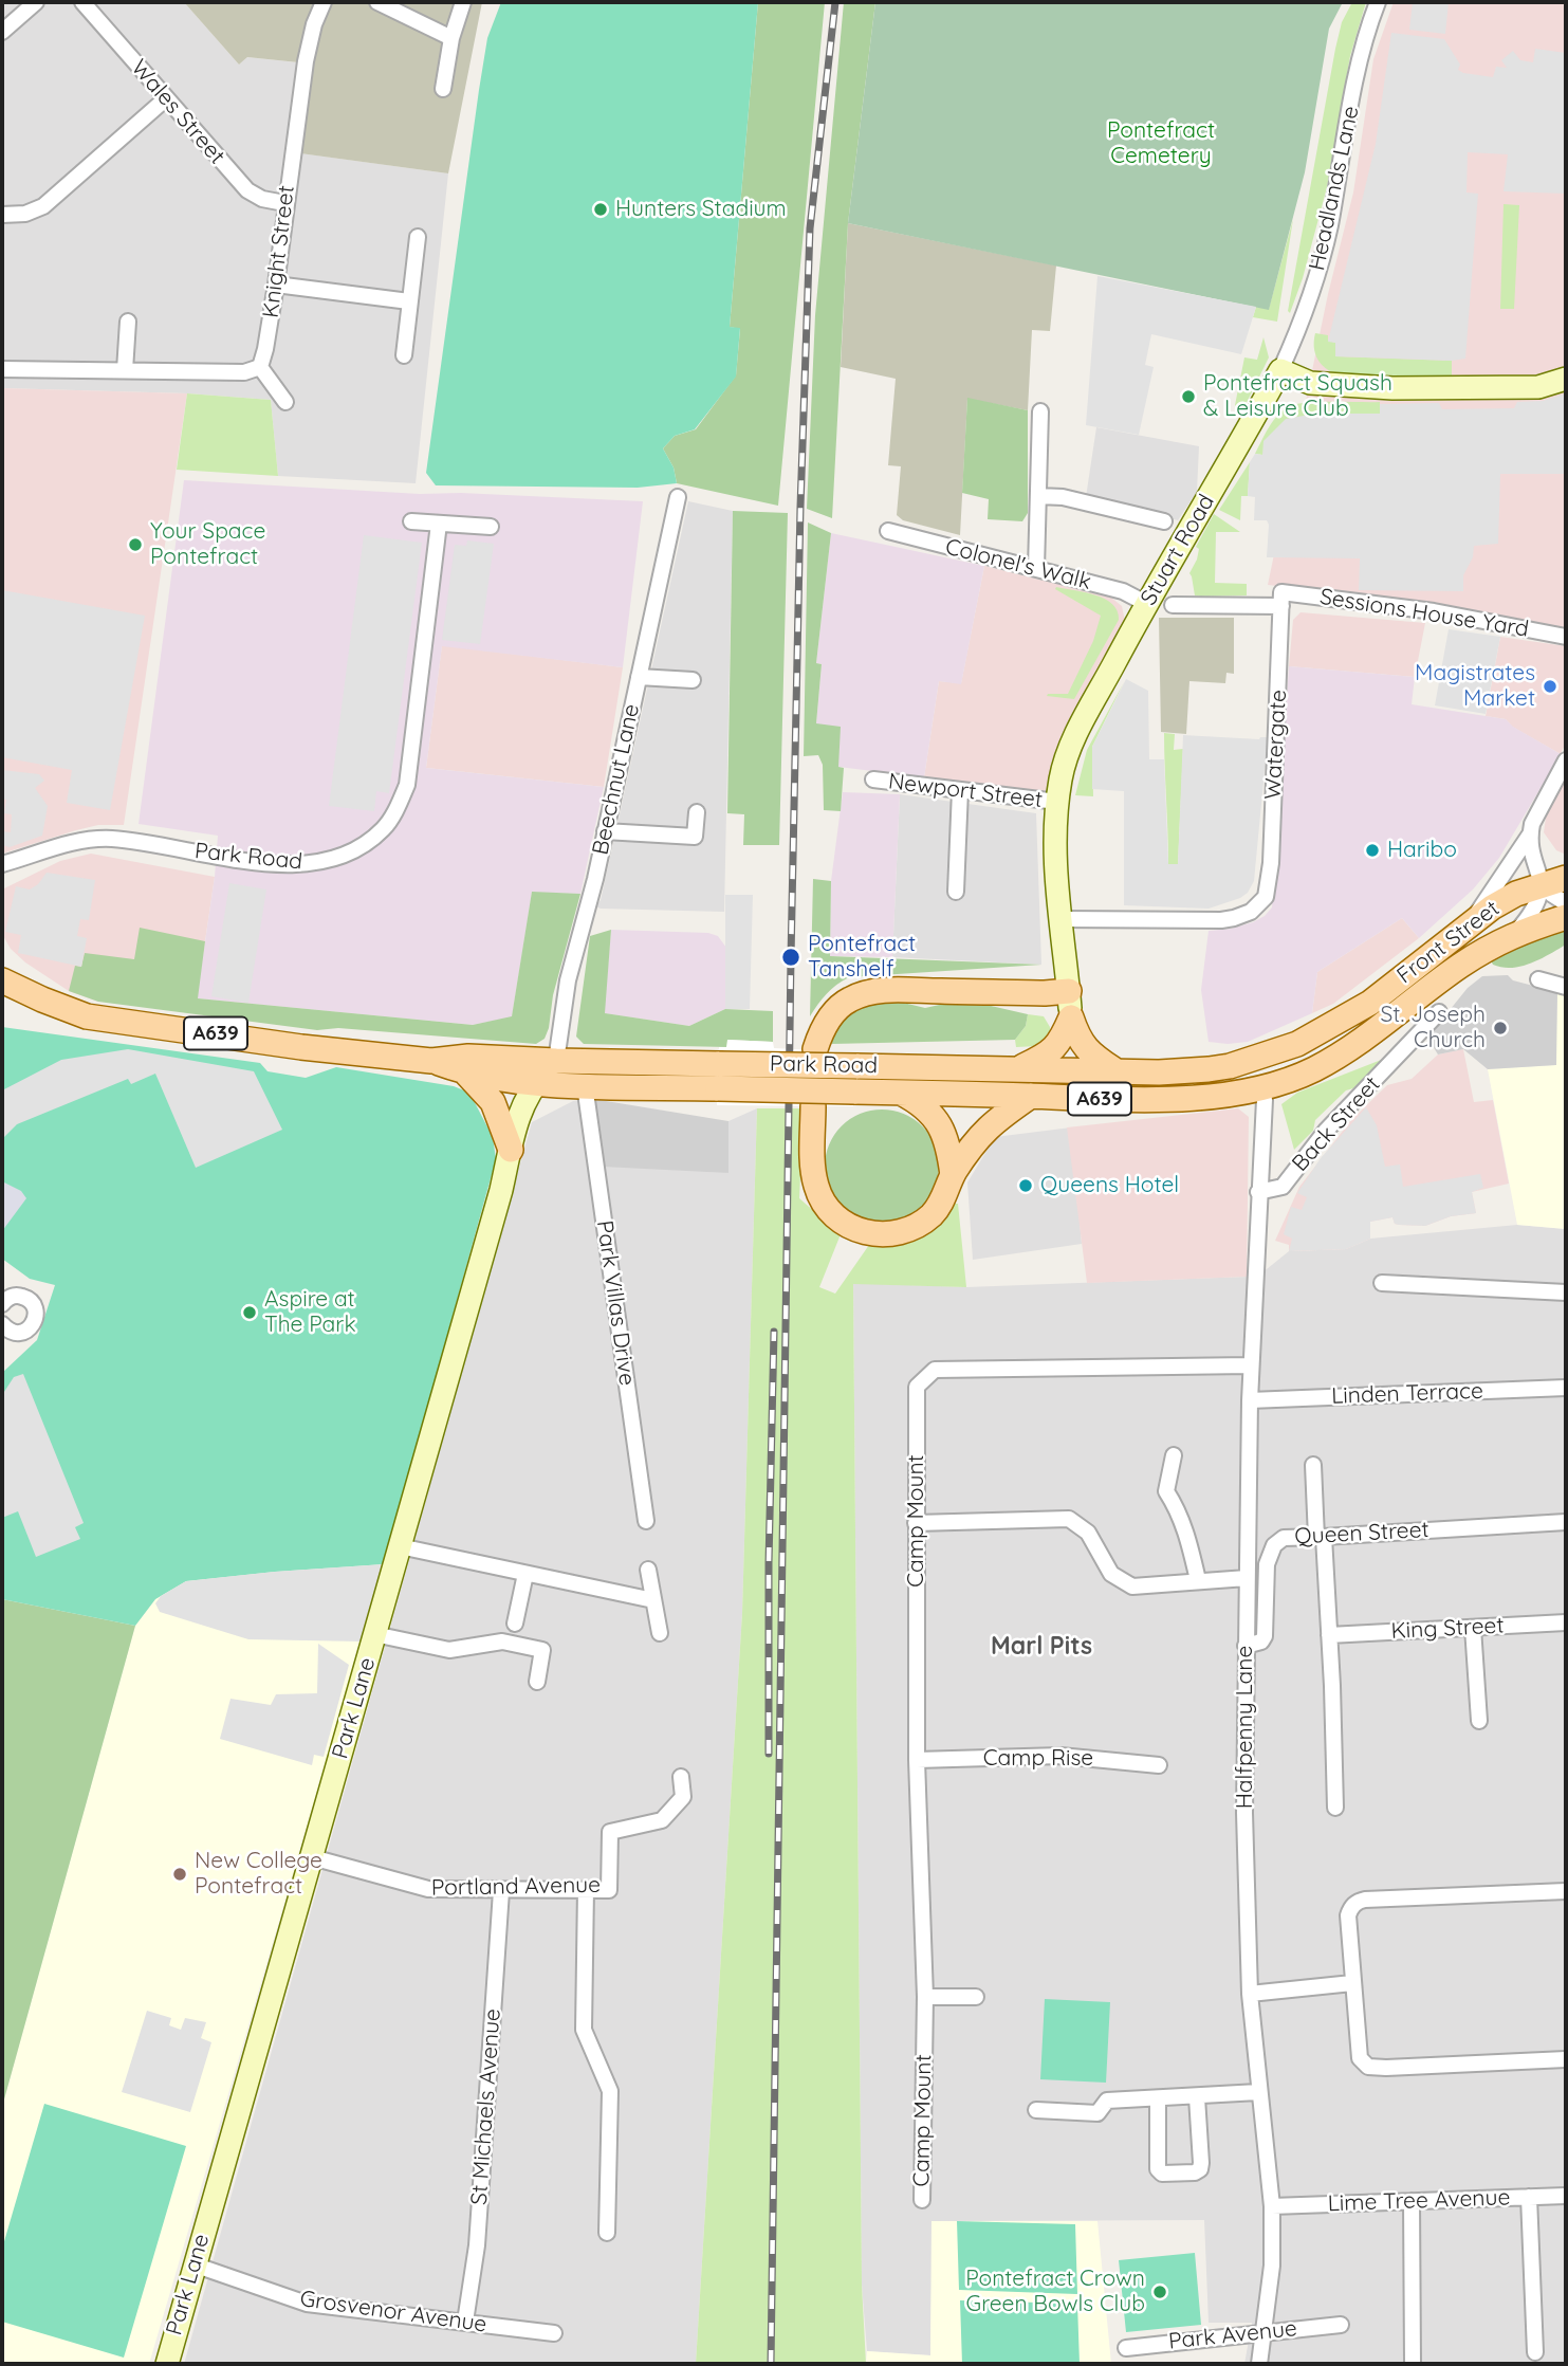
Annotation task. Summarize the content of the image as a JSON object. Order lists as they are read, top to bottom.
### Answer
{
  "streets": {
    "main road": [
      "Stuart Road",
      "Park Road",
      "Front Street",
      "A639",
      "Park Lane"
    ],
    "street": [
      "Wales Street",
      "Headlands Lane",
      "Knight Street",
      "Colonel's Walk",
      "Sessions House Yard",
      "Watergate",
      "Beechnut Lane",
      "Newport Street",
      "Back Street",
      "Park Villas Drive",
      "Linden Terrace",
      "Camp Mount",
      "Queen Street",
      "King Street",
      "Halfpenny Lane",
      "Camp Rise",
      "Portland Avenue",
      "St Michaels Avenue",
      "Lime Tree Avenue",
      "Grosvenor Avenue",
      "Park Avenue"
    ]
  },
  "crossings": [
    ["Wales Street", "Knight Street"],
    ["Headlands Lane", "Stuart Road"],
    ["Stuart Road", "Colonel's Walk"],
    ["Stuart Road", "Watergate"],
    ["Stuart Road", "Newport Street"],
    ["Sessions House Yard", "Watergate"],
    ["Beechnut Lane", "Park Road"],
    ["Beechnut Lane", "Park Lane"],
    ["Park Road", "Front Street"],
    ["Park Road", "Park Villas Drive"],
    ["Park Road", "Park Lane"],
    ["Front Street", "Halfpenny Lane"],
    ["Back Street", "Halfpenny Lane"],
    ["Linden Terrace", "Halfpenny Lane"],
    ["Camp Mount", "Halfpenny Lane"],
    ["Camp Mount", "Camp Rise"],
    ["Queen Street", "Halfpenny Lane"],
    ["Park Lane", "Portland Avenue"],
    ["Park Lane", "Grosvenor Avenue"],
    ["Halfpenny Lane", "Lime Tree Avenue"],
    ["Halfpenny Lane", "Park Avenue"],
    ["Portland Avenue", "St Michaels Avenue"],
    ["St Michaels Avenue", "Grosvenor Avenue"]
  ],
  "districts": ["Marl Pits"],
  "parks": ["Pontefract Cemetery"],
  "places": [
    "Hunters Stadium",
    "Pontefract Squash & Leisure Club",
    "Your Space Pontefract",
    "Magistrates Market",
    "Haribo",
    "Pontefract Tanshelf",
    "St. Joseph Church",
    "Queens Hotel",
    "Aspire at The Park",
    "New College Pontefract",
    "Pontefract Crown Green Bowls Club"
  ]
}
